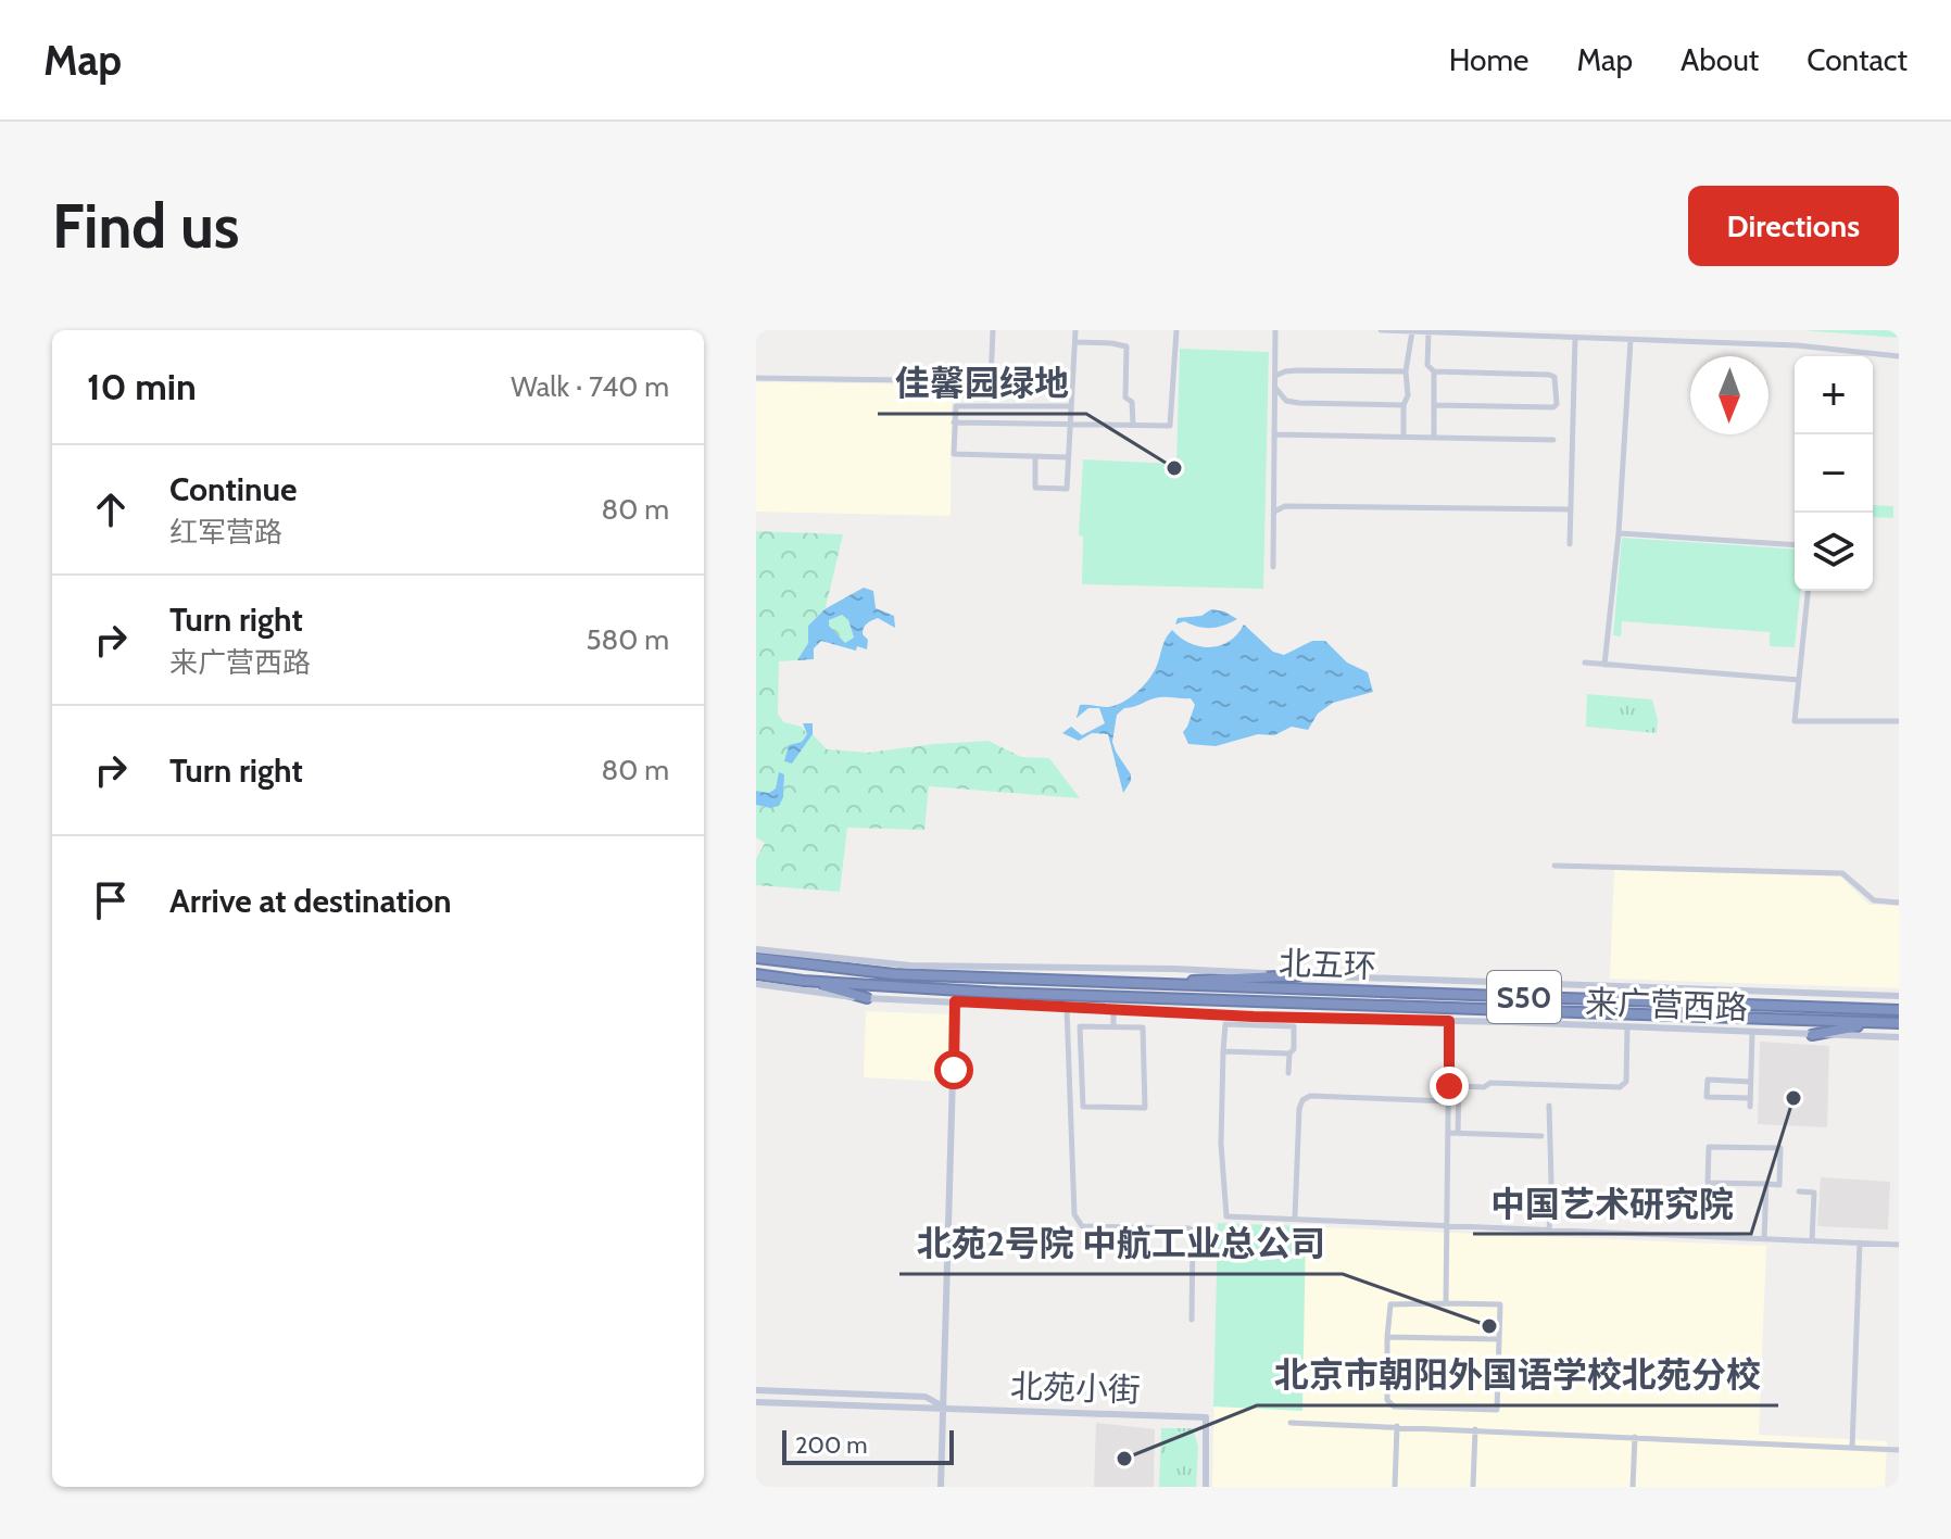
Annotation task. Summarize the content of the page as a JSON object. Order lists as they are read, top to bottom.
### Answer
{
  "streets": {
    "highway": ["北五环", "S50"],
    "street": ["来广营西路", "北苑小街"]
  },
  "places": [
    "佳馨园绿地",
    "中国艺术研究院",
    "北苑2号院 中航工业总公司",
    "北京市朝阳外国语学校北苑分校"
  ],
  "scale_bar": "200 m",
  "north": "bottom",
  "page": {
    "header": "Map",
    "nav": [
      "Home",
      "Map",
      "About",
      "Contact"
    ],
    "buttons": "Directions",
    "title": "Find us",
    "heading": ["10 min", "Walk · 740 m"],
    "map_buttons": ["+", "−"],
    "list": [
      ["Continue", "红军营路", "80 m"],
      ["Turn right", "来广营西路", "580 m"],
      ["Turn right", "80 m"],
      "Arrive at destination"
    ],
    "scale": "200 m"
  }
}
